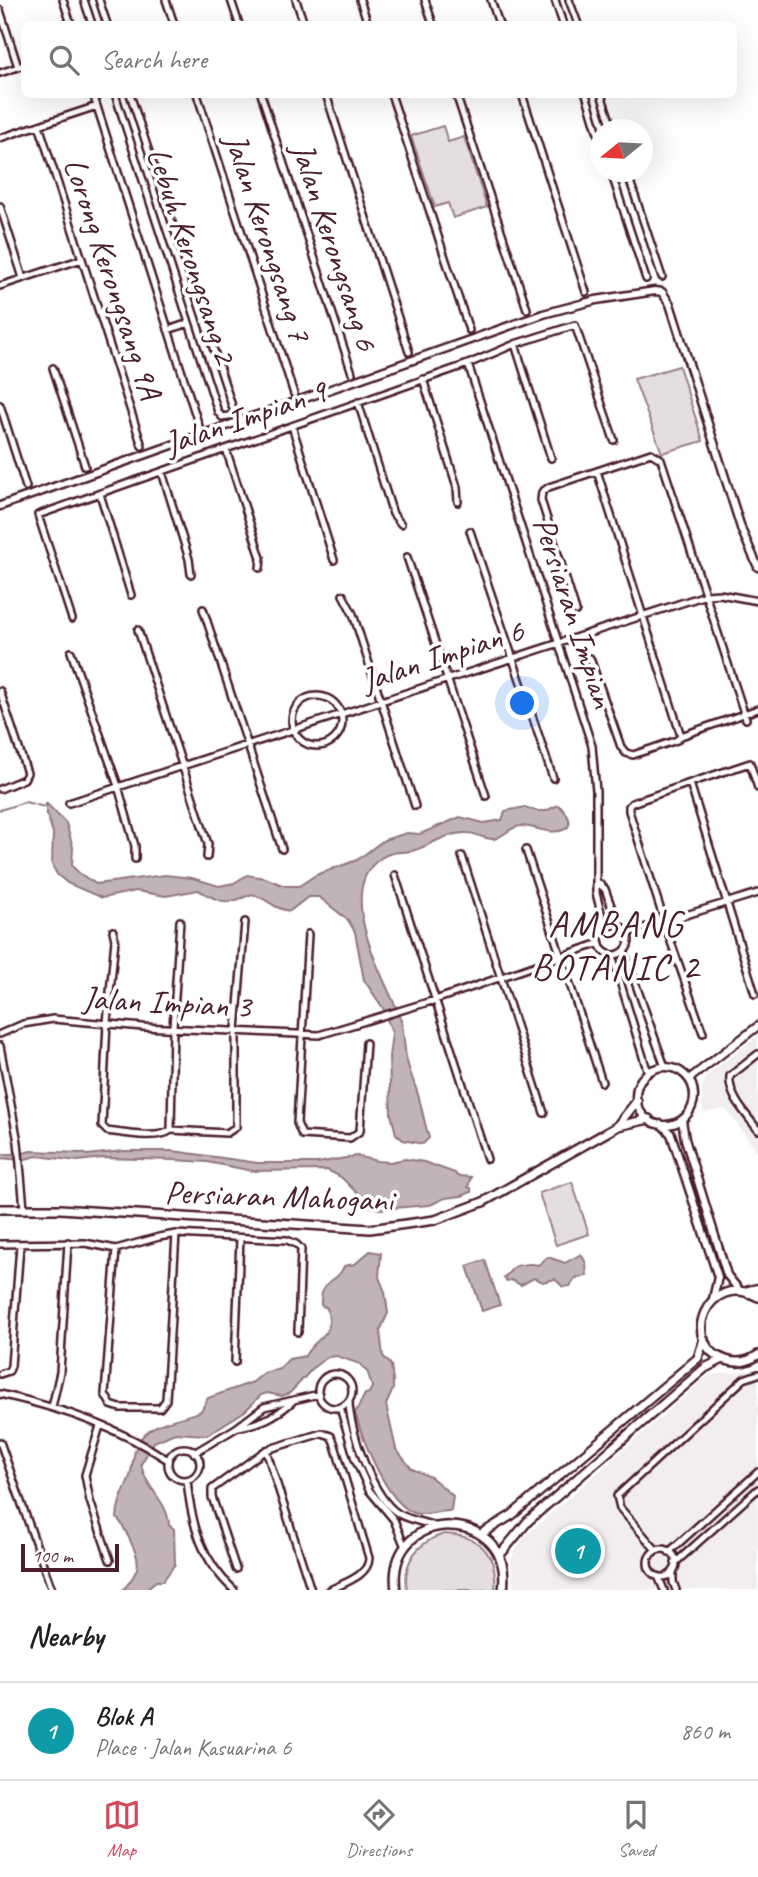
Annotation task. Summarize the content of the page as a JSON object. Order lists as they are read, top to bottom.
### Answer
{
  "streets": {
    "main road": ["Persiaran Mahogani"],
    "street": [
      "Jalan Kerongsang 7",
      "Jalan Kerongsang 6",
      "Lebuh Kerongsang 2",
      "Lorong Kerongsang 9A",
      "Jalan Impian 9",
      "Persiaran Impian",
      "Jalan Impian 6",
      "Jalan Impian 3"
    ]
  },
  "crossings": [
    ["Jalan Impian 9", "Persiaran Impian"],
    ["Persiaran Impian", "Jalan Impian 6"],
    ["Persiaran Impian", "Jalan Impian 3"]
  ],
  "districts": ["AMBANG BOTANIC 2"],
  "scale_bar": "100 m",
  "north": "left",
  "page": {
    "search": "Search here",
    "pins": "1",
    "scale": "100 m",
    "heading": "Nearby",
    "list": [
      {
        "mark": "1",
        "name": "Blok A",
        "note": "Place · Jalan Kasuarina 6",
        "value": "860 m"
      }
    ],
    "nav": ["Map", "Directions", "Saved"]
  }
}
